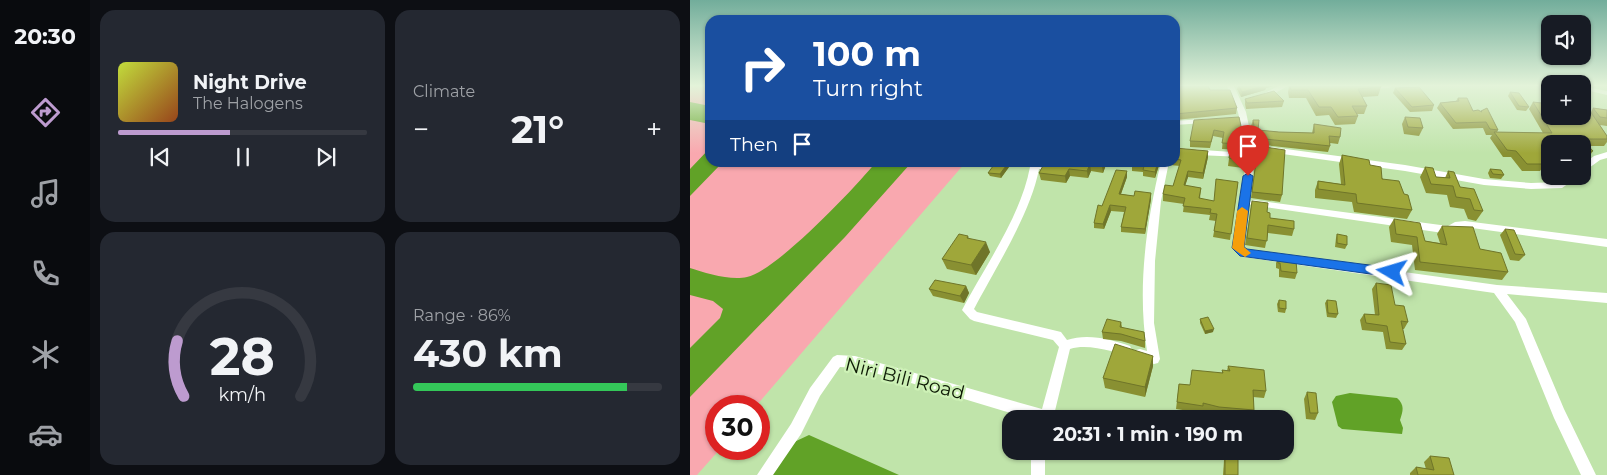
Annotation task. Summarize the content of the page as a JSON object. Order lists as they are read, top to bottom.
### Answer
{
  "streets": {
    "street": ["Niri Bili Road"]
  },
  "page": {
    "tabs": "20:30",
    "tile": [
      "Climate",
      ["Range · 86%", "430 km"]
    ],
    "map_buttons": ["+", "−"],
    "turn": ["100 m", "Turn right"],
    "song": ["Night Drive", "The Halogens"],
    "heat": ["−", "21°", "+"],
    "then": "Then",
    "limit": "30",
    "trip": "20:31 · 1 min · 190 m",
    "gauge": ["28", "km/h"]
  }
}
